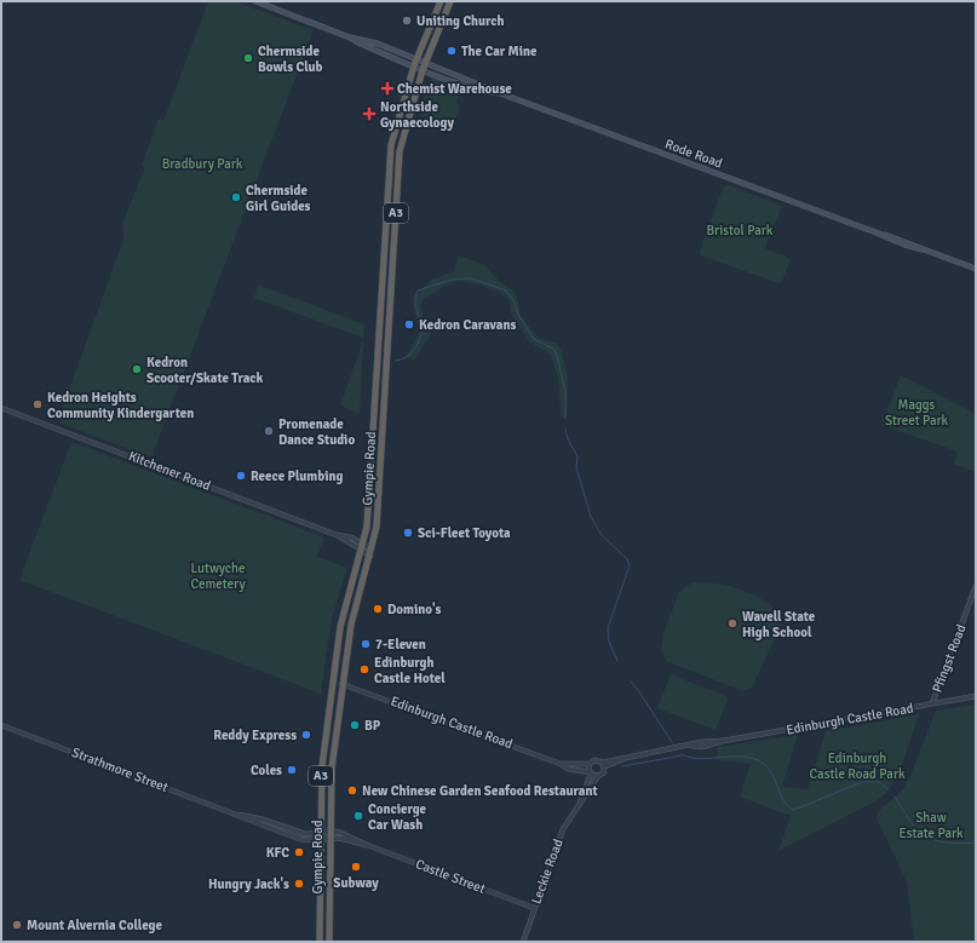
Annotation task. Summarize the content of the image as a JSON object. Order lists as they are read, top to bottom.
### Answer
{
  "streets": {
    "highway": ["A3", "Gympie Road"],
    "main road": ["Rode Road"],
    "street": [
      "Kitchener Road",
      "Pfingst Road",
      "Edinburgh Castle Road",
      "Strathmore Street",
      "Leckie Road",
      "Castle Street"
    ]
  },
  "crossings": [
    ["Rode Road", "Gympie Road"],
    ["Gympie Road", "Kitchener Road"],
    ["Gympie Road", "Edinburgh Castle Road"],
    ["Gympie Road", "Strathmore Street"],
    ["Gympie Road", "Castle Street"],
    ["Pfingst Road", "Edinburgh Castle Road"],
    ["Edinburgh Castle Road", "Leckie Road"],
    ["Strathmore Street", "Castle Street"],
    ["Leckie Road", "Castle Street"]
  ],
  "parks": [
    "Bradbury Park",
    "Bristol Park",
    "Maggs Street Park",
    "Lutwyche Cemetery",
    "Edinburgh Castle Road Park",
    "Shaw Estate Park"
  ],
  "places": {
    "other": [
      "Uniting Church",
      "The Car Mine",
      "Chermside Bowls Club",
      "Chermside Girl Guides",
      "Kedron Caravans",
      "Kedron Scooter/Skate Track",
      "Kedron Heights Community Kindergarten",
      "Promenade Dance Studio",
      "Reece Plumbing",
      "Sci-Fleet Toyota",
      "Domino's",
      "Wavell State High School",
      "7-Eleven",
      "Edinburgh Castle Hotel",
      "BP",
      "Reddy Express",
      "Coles",
      "New Chinese Garden Seafood Restaurant",
      "Concierge Car Wash",
      "KFC",
      "Subway",
      "Hungry Jack's",
      "Mount Alvernia College"
    ],
    "health": ["Chemist Warehouse", "Northside Gynaecology"]
  }
}
